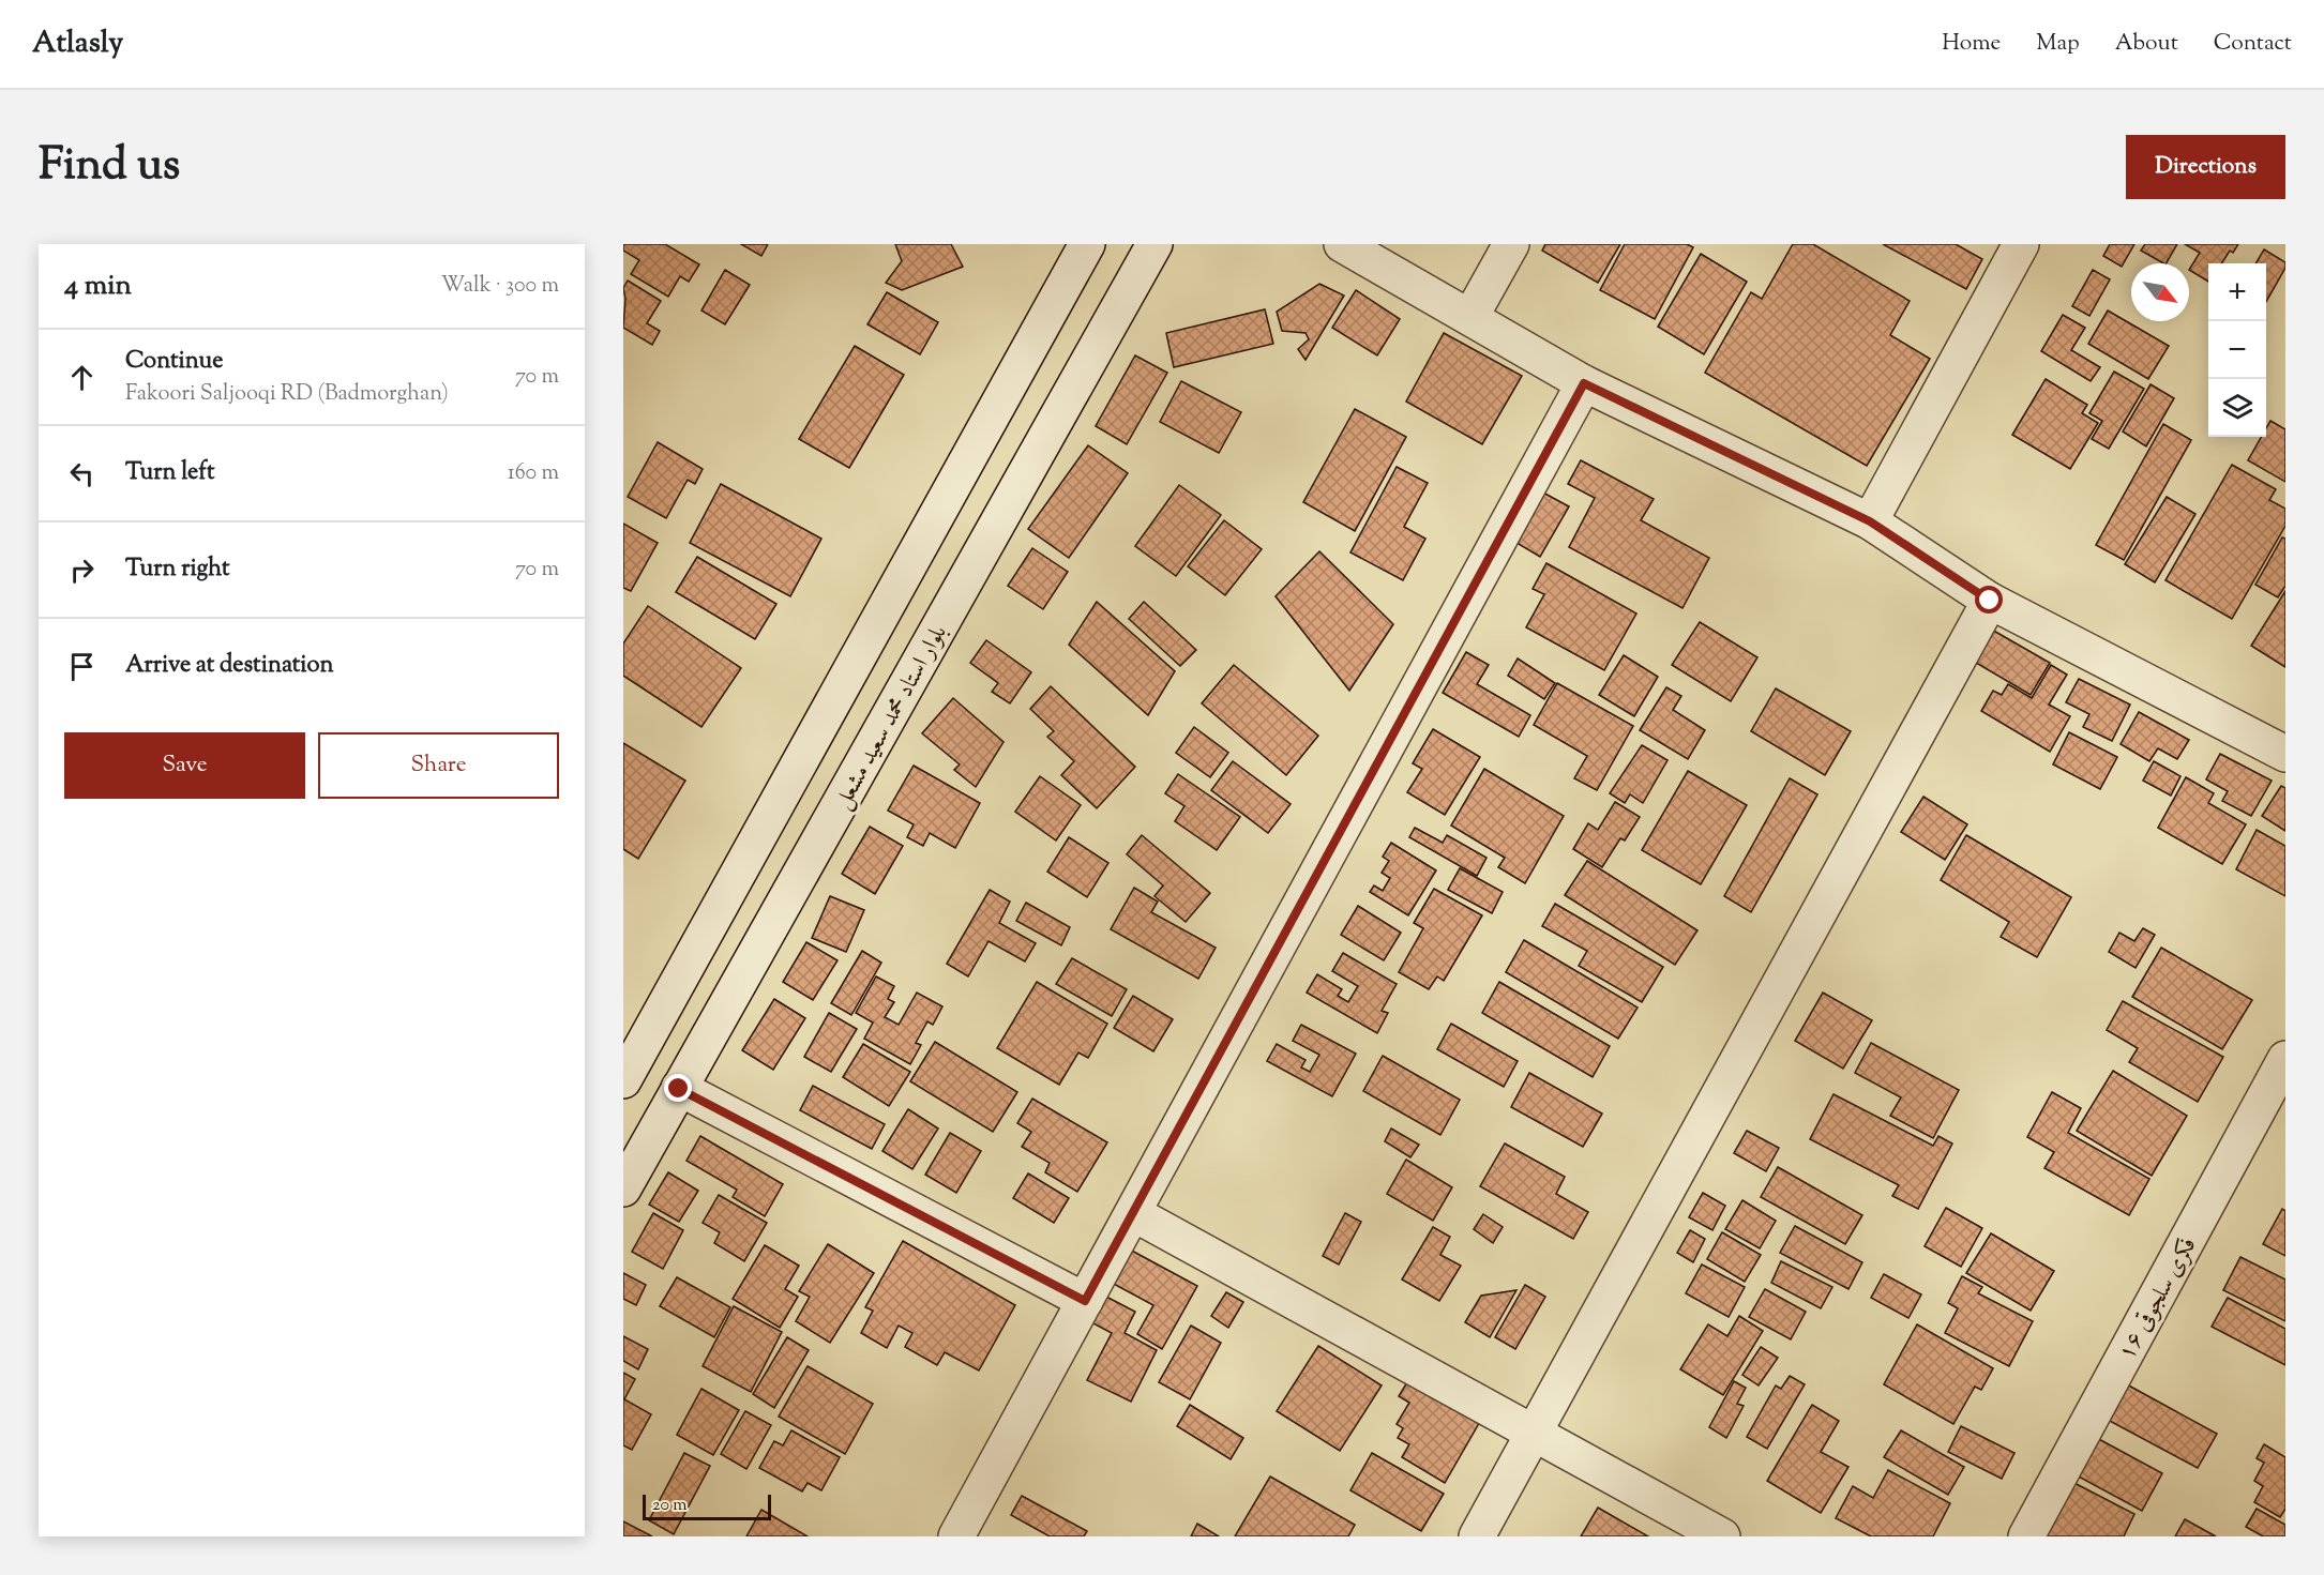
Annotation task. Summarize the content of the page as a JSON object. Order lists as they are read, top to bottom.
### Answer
{
  "streets": {
    "street": ["بلوار استاد محمد سعید مشعل", "فکری سلجوقی ۱۶"]
  },
  "scale_bar": "20 m",
  "north": "bottom right",
  "page": {
    "header": "Atlasly",
    "nav": [
      "Home",
      "Map",
      "About",
      "Contact"
    ],
    "title": "Find us",
    "buttons": [
      "Directions",
      ["Save", "Share"]
    ],
    "heading": ["4 min", "Walk · 300 m"],
    "map_buttons": ["+", "−"],
    "list": [
      ["Continue", "Fakoori Saljooqi RD (Badmorghan)", "70 m"],
      ["Turn left", "160 m"],
      ["Turn right", "70 m"],
      "Arrive at destination"
    ],
    "scale": "20 m"
  }
}
